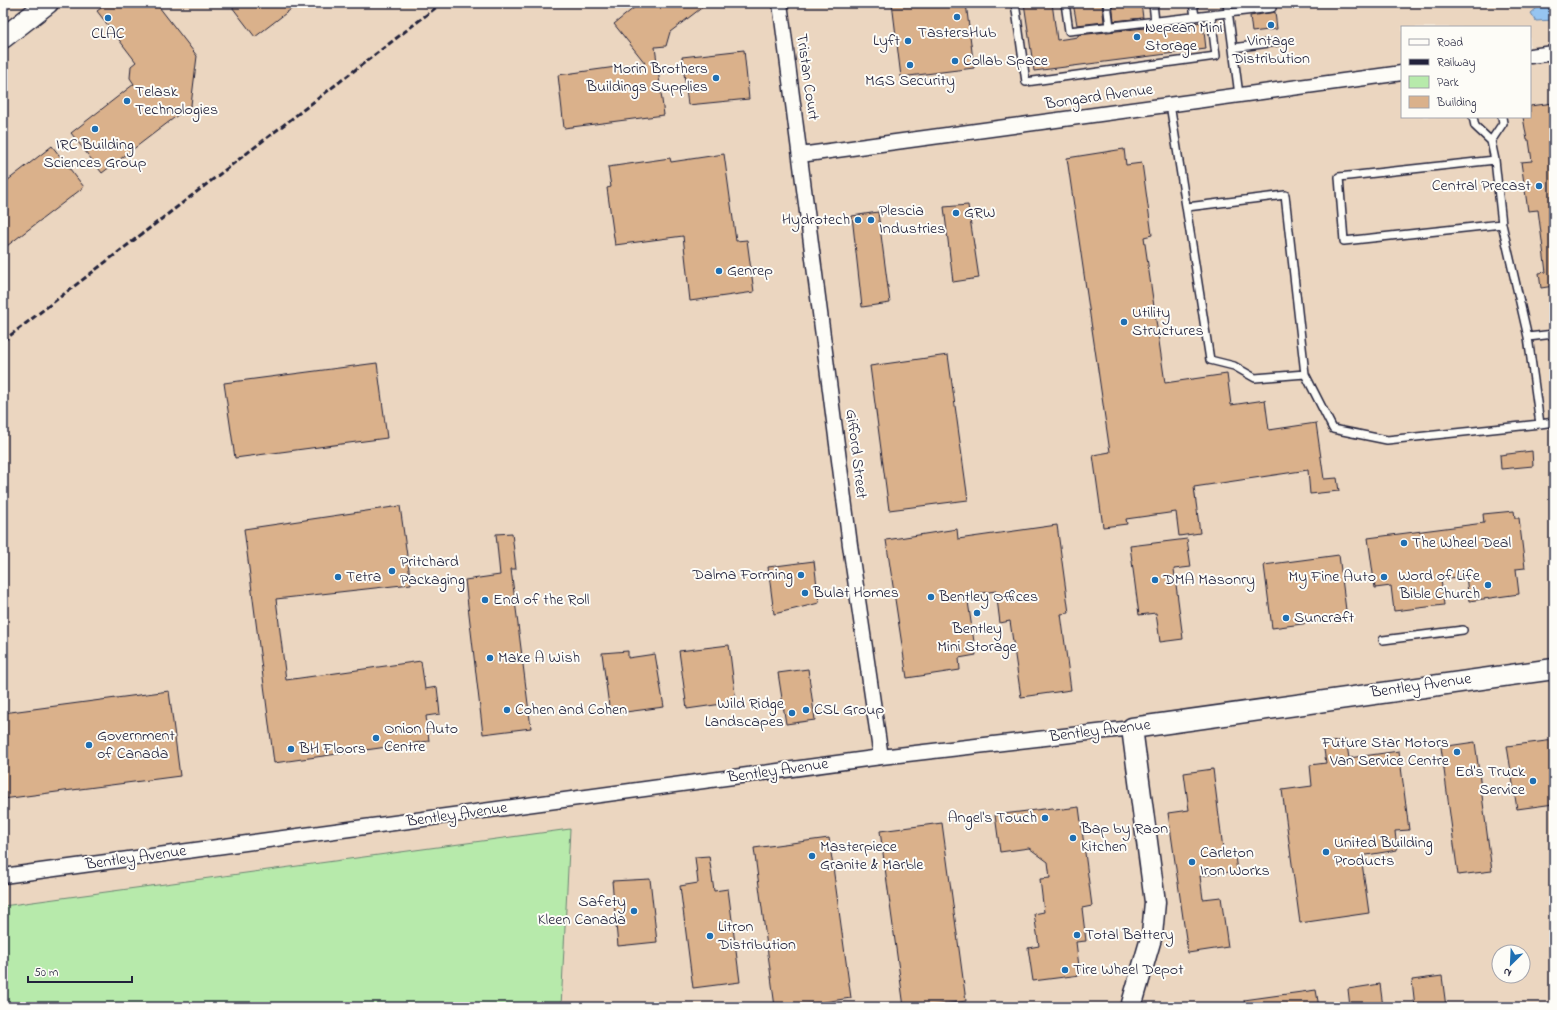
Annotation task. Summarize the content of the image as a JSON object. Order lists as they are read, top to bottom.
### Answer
{
  "streets": {
    "street": [
      "Tristan Court",
      "Bongard Avenue",
      "Gifford Street",
      "Bentley Avenue"
    ]
  },
  "crossings": [
    ["Tristan Court", "Bongard Avenue"],
    ["Tristan Court", "Gifford Street"],
    ["Bongard Avenue", "Gifford Street"],
    ["Gifford Street", "Bentley Avenue"]
  ],
  "places": [
    "TastersHub",
    "CLAC",
    "Vintage Distribution",
    "Nepean Mini Storage",
    "Lyft",
    "Collab Space",
    "MGS Security",
    "Morin Brothers Buildings Supplies",
    "Telask Technologies",
    "IRC Building Sciences Group",
    "Central Precast",
    "GRW",
    "Hydrotech",
    "Plescia Industries",
    "Genrep",
    "Utility Structures",
    "The Wheel Deal",
    "Pritchard Packaging",
    "Dalma Forming",
    "Tetra",
    "My Fine Auto",
    "DMA Masonry",
    "Word of Life Bible Church",
    "Bulat Homes",
    "Bentley Offices",
    "End of the Roll",
    "Bentley Mini Storage",
    "Suncraft",
    "Make A Wish",
    "Cohen and Cohen",
    "CSL Group",
    "Wild Ridge Landscapes",
    "Onion Auto Centre",
    "Government of Canada",
    "BH Floors",
    "Future Star Motors Van Service Centre",
    "Ed's Truck Service",
    "Angel's Touch",
    "Bap by Raon Kitchen",
    "United Building Products",
    "Masterpiece Granite & Marble",
    "Carleton Iron Works",
    "Safety Kleen Canada",
    "Total Battery",
    "Litron Distribution",
    "Tire Wheel Depot"
  ],
  "legend": [
    "Road",
    "Railway",
    "Park",
    "Building"
  ],
  "scale_bar": "50 m",
  "north": "bottom left"
}
